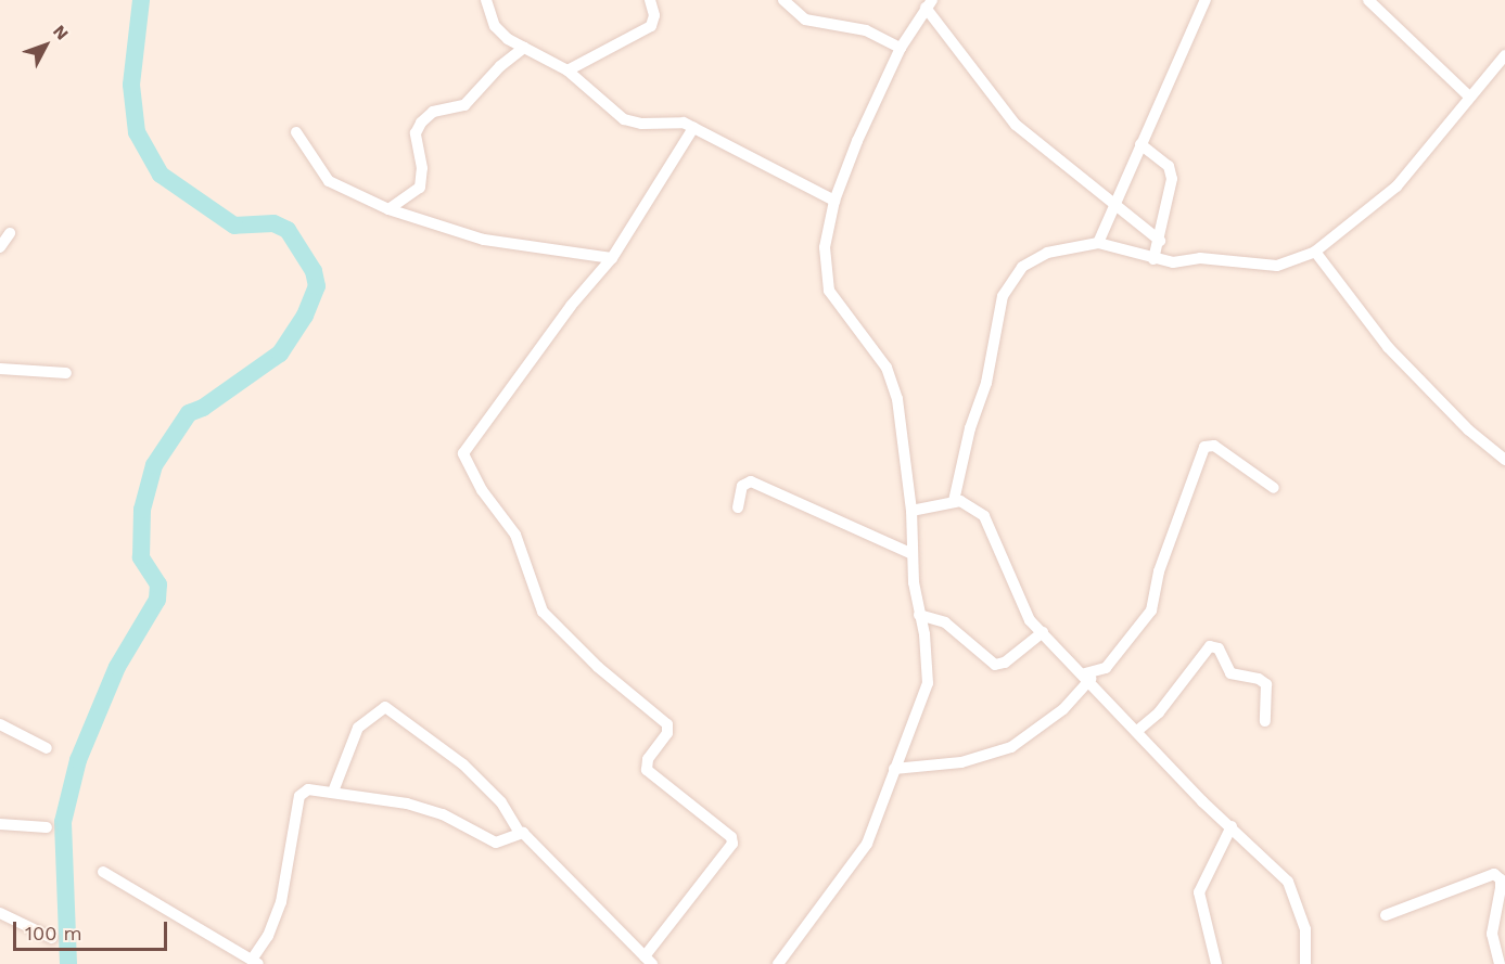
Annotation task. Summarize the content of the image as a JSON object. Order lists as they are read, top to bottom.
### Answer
{
  "scale_bar": "100 m",
  "north": "top right"
}
